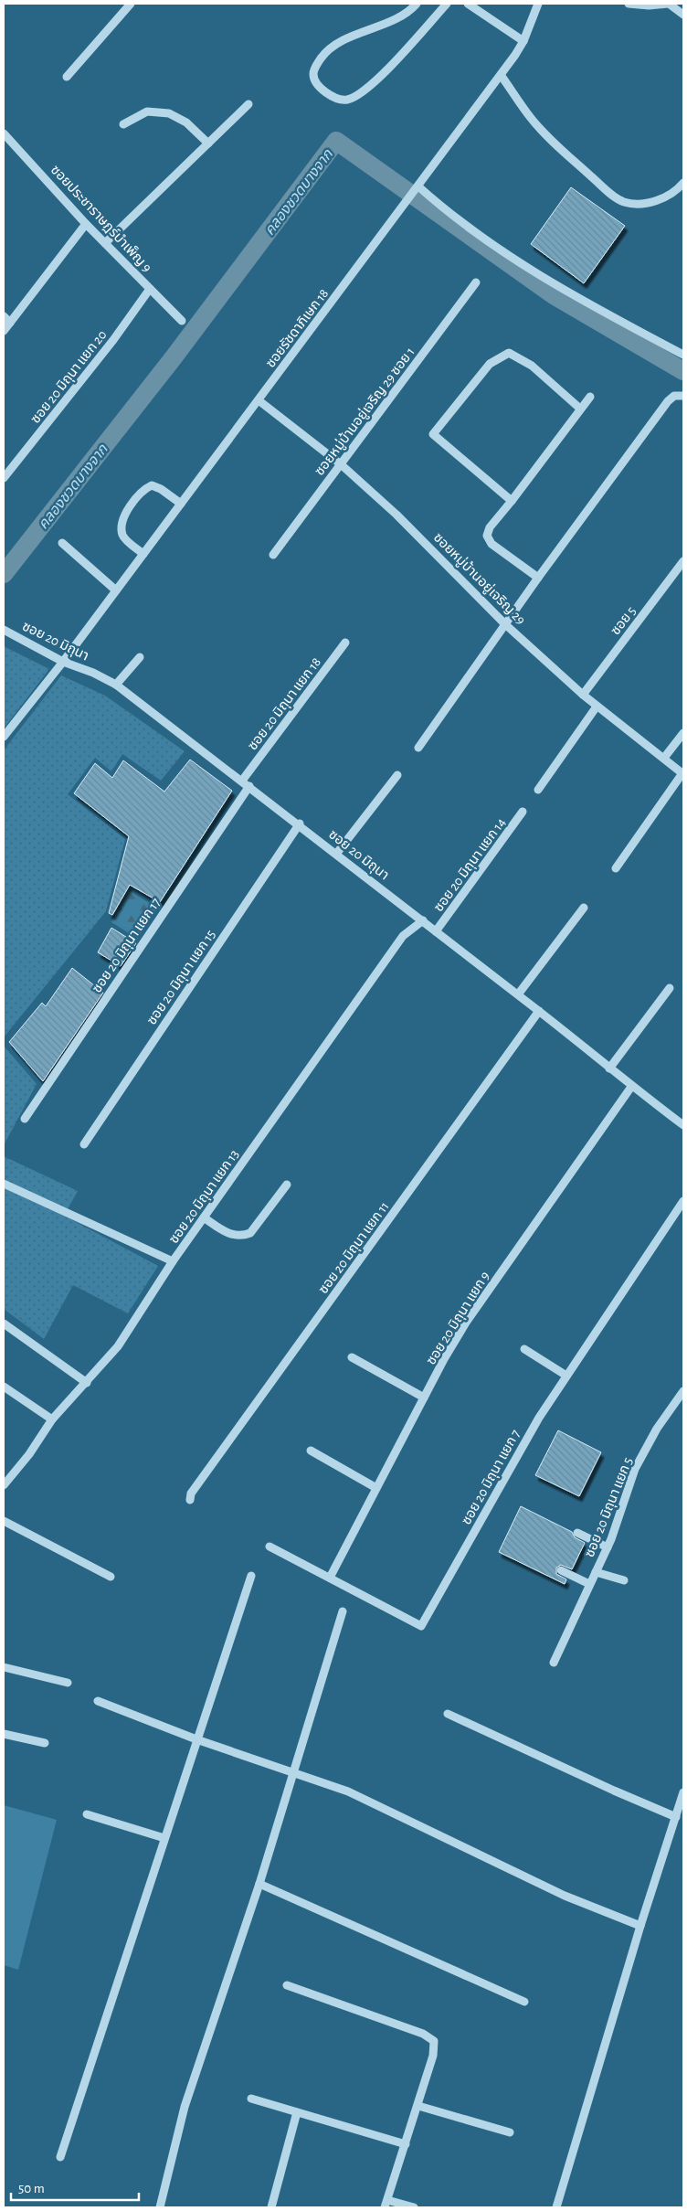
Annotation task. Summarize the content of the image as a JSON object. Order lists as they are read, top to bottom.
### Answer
{
  "streets": {
    "street": [
      "ซอยประชาราษฎร์บำเพ็ญ 9",
      "ซอยรัชดาภิเษก 18",
      "ซอย 20 มิถุนา แยก 20",
      "ซอยหมู่บ้านอยู่เจริญ 29 ซอย 1",
      "ซอยหมู่บ้านอยู่เจริญ 29",
      "ซอย 5",
      "ซอย 20 มิถุนา",
      "ซอย 20 มิถุนา แยก 18",
      "ซอย 20 มิถุนา แยก 14",
      "ซอย 20 มิถุนา แยก 17",
      "ซอย 20 มิถุนา แยก 15",
      "ซอย 20 มิถุนา แยก 13",
      "ซอย 20 มิถุนา แยก 11",
      "ซอย 20 มิถุนา แยก 9",
      "ซอย 20 มิถุนา แยก 7",
      "ซอย 20 มิถุนา แยก 5"
    ]
  },
  "crossings": [
    ["ซอยประชาราษฎร์บำเพ็ญ 9", "ซอย 20 มิถุนา แยก 20"],
    ["ซอยรัชดาภิเษก 18", "ซอยหมู่บ้านอยู่เจริญ 29"],
    ["ซอยรัชดาภิเษก 18", "ซอย 20 มิถุนา"],
    ["ซอยหมู่บ้านอยู่เจริญ 29 ซอย 1", "ซอยหมู่บ้านอยู่เจริญ 29"],
    ["ซอยหมู่บ้านอยู่เจริญ 29", "ซอย 5"],
    ["ซอย 20 มิถุนา", "ซอย 20 มิถุนา แยก 18"],
    ["ซอย 20 มิถุนา", "ซอย 20 มิถุนา แยก 14"],
    ["ซอย 20 มิถุนา", "ซอย 20 มิถุนา แยก 17"],
    ["ซอย 20 มิถุนา", "ซอย 20 มิถุนา แยก 15"],
    ["ซอย 20 มิถุนา", "ซอย 20 มิถุนา แยก 13"],
    ["ซอย 20 มิถุนา", "ซอย 20 มิถุนา แยก 11"],
    ["ซอย 20 มิถุนา", "ซอย 20 มิถุนา แยก 9"],
    ["ซอย 20 มิถุนา แยก 18", "ซอย 20 มิถุนา แยก 17"],
    ["ซอย 20 มิถุนา แยก 9", "ซอย 20 มิถุนา แยก 7"]
  ],
  "water": ["คลองชวดบางจาก"],
  "scale_bar": "50 m"
}
